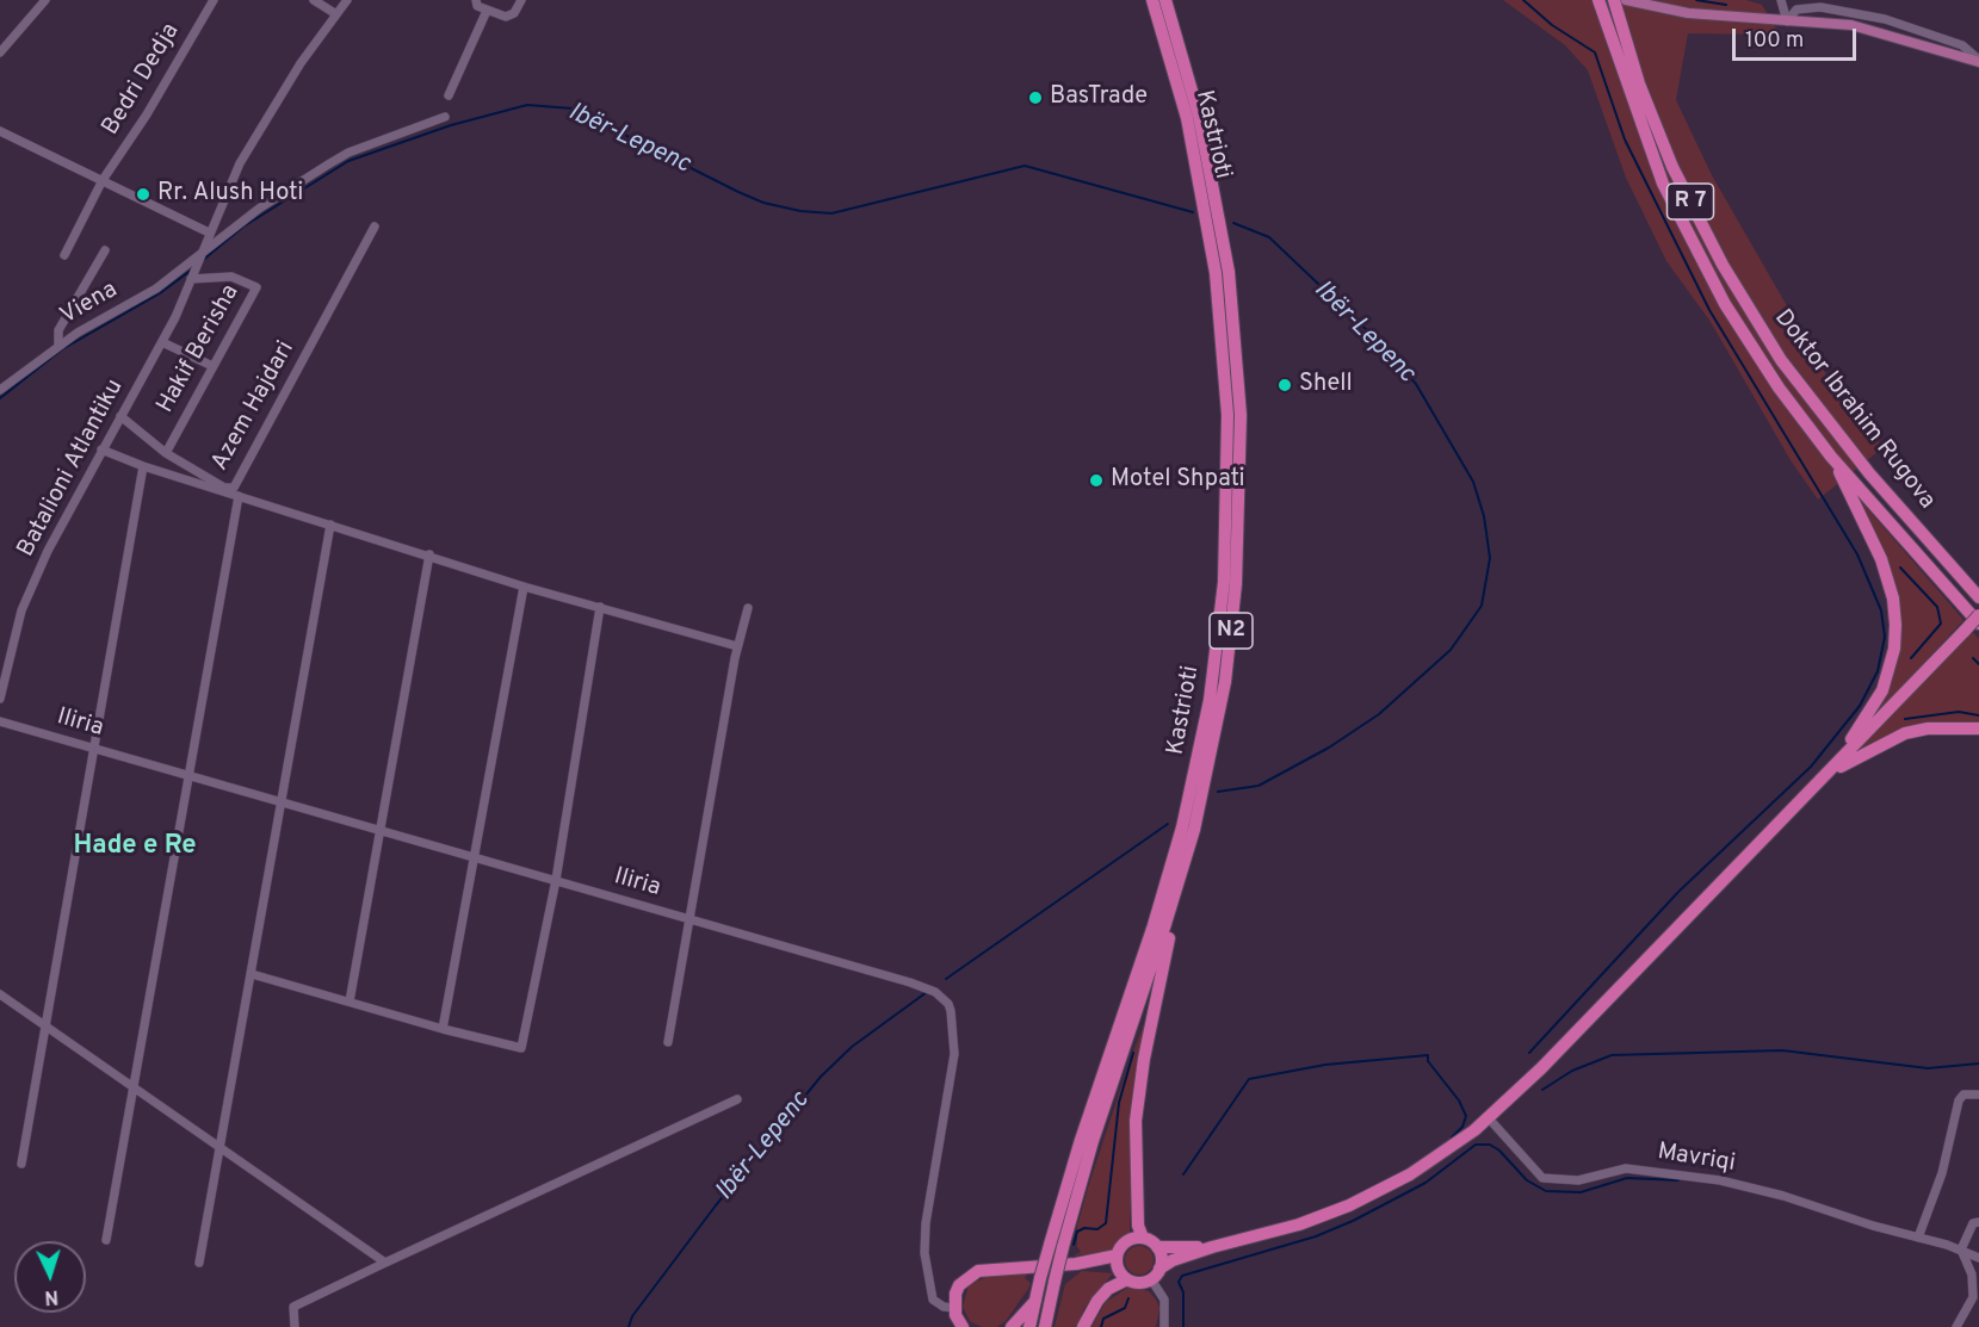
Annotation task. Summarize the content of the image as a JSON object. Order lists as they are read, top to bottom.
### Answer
{
  "streets": {
    "highway": [
      "Kastrioti",
      "R 7",
      "Doktor Ibrahim Rugova",
      "N2"
    ],
    "street": [
      "Bedri Dedja",
      "Viena",
      "Hakif Berisha",
      "Azem Hajdari",
      "Batalioni Atlantiku",
      "Iliria",
      "Mavriqi"
    ]
  },
  "crossings": [
    ["Viena", "Batalioni Atlantiku"],
    ["Hakif Berisha", "Azem Hajdari"],
    ["Hakif Berisha", "Batalioni Atlantiku"],
    ["Azem Hajdari", "Batalioni Atlantiku"]
  ],
  "districts": ["Hade e Re"],
  "water": ["Ibër-Lepenc"],
  "places": [
    "BasTrade",
    "Rr. Alush Hoti",
    "Shell",
    "Motel Shpati"
  ],
  "scale_bar": "100 m",
  "north": "bottom"
}
